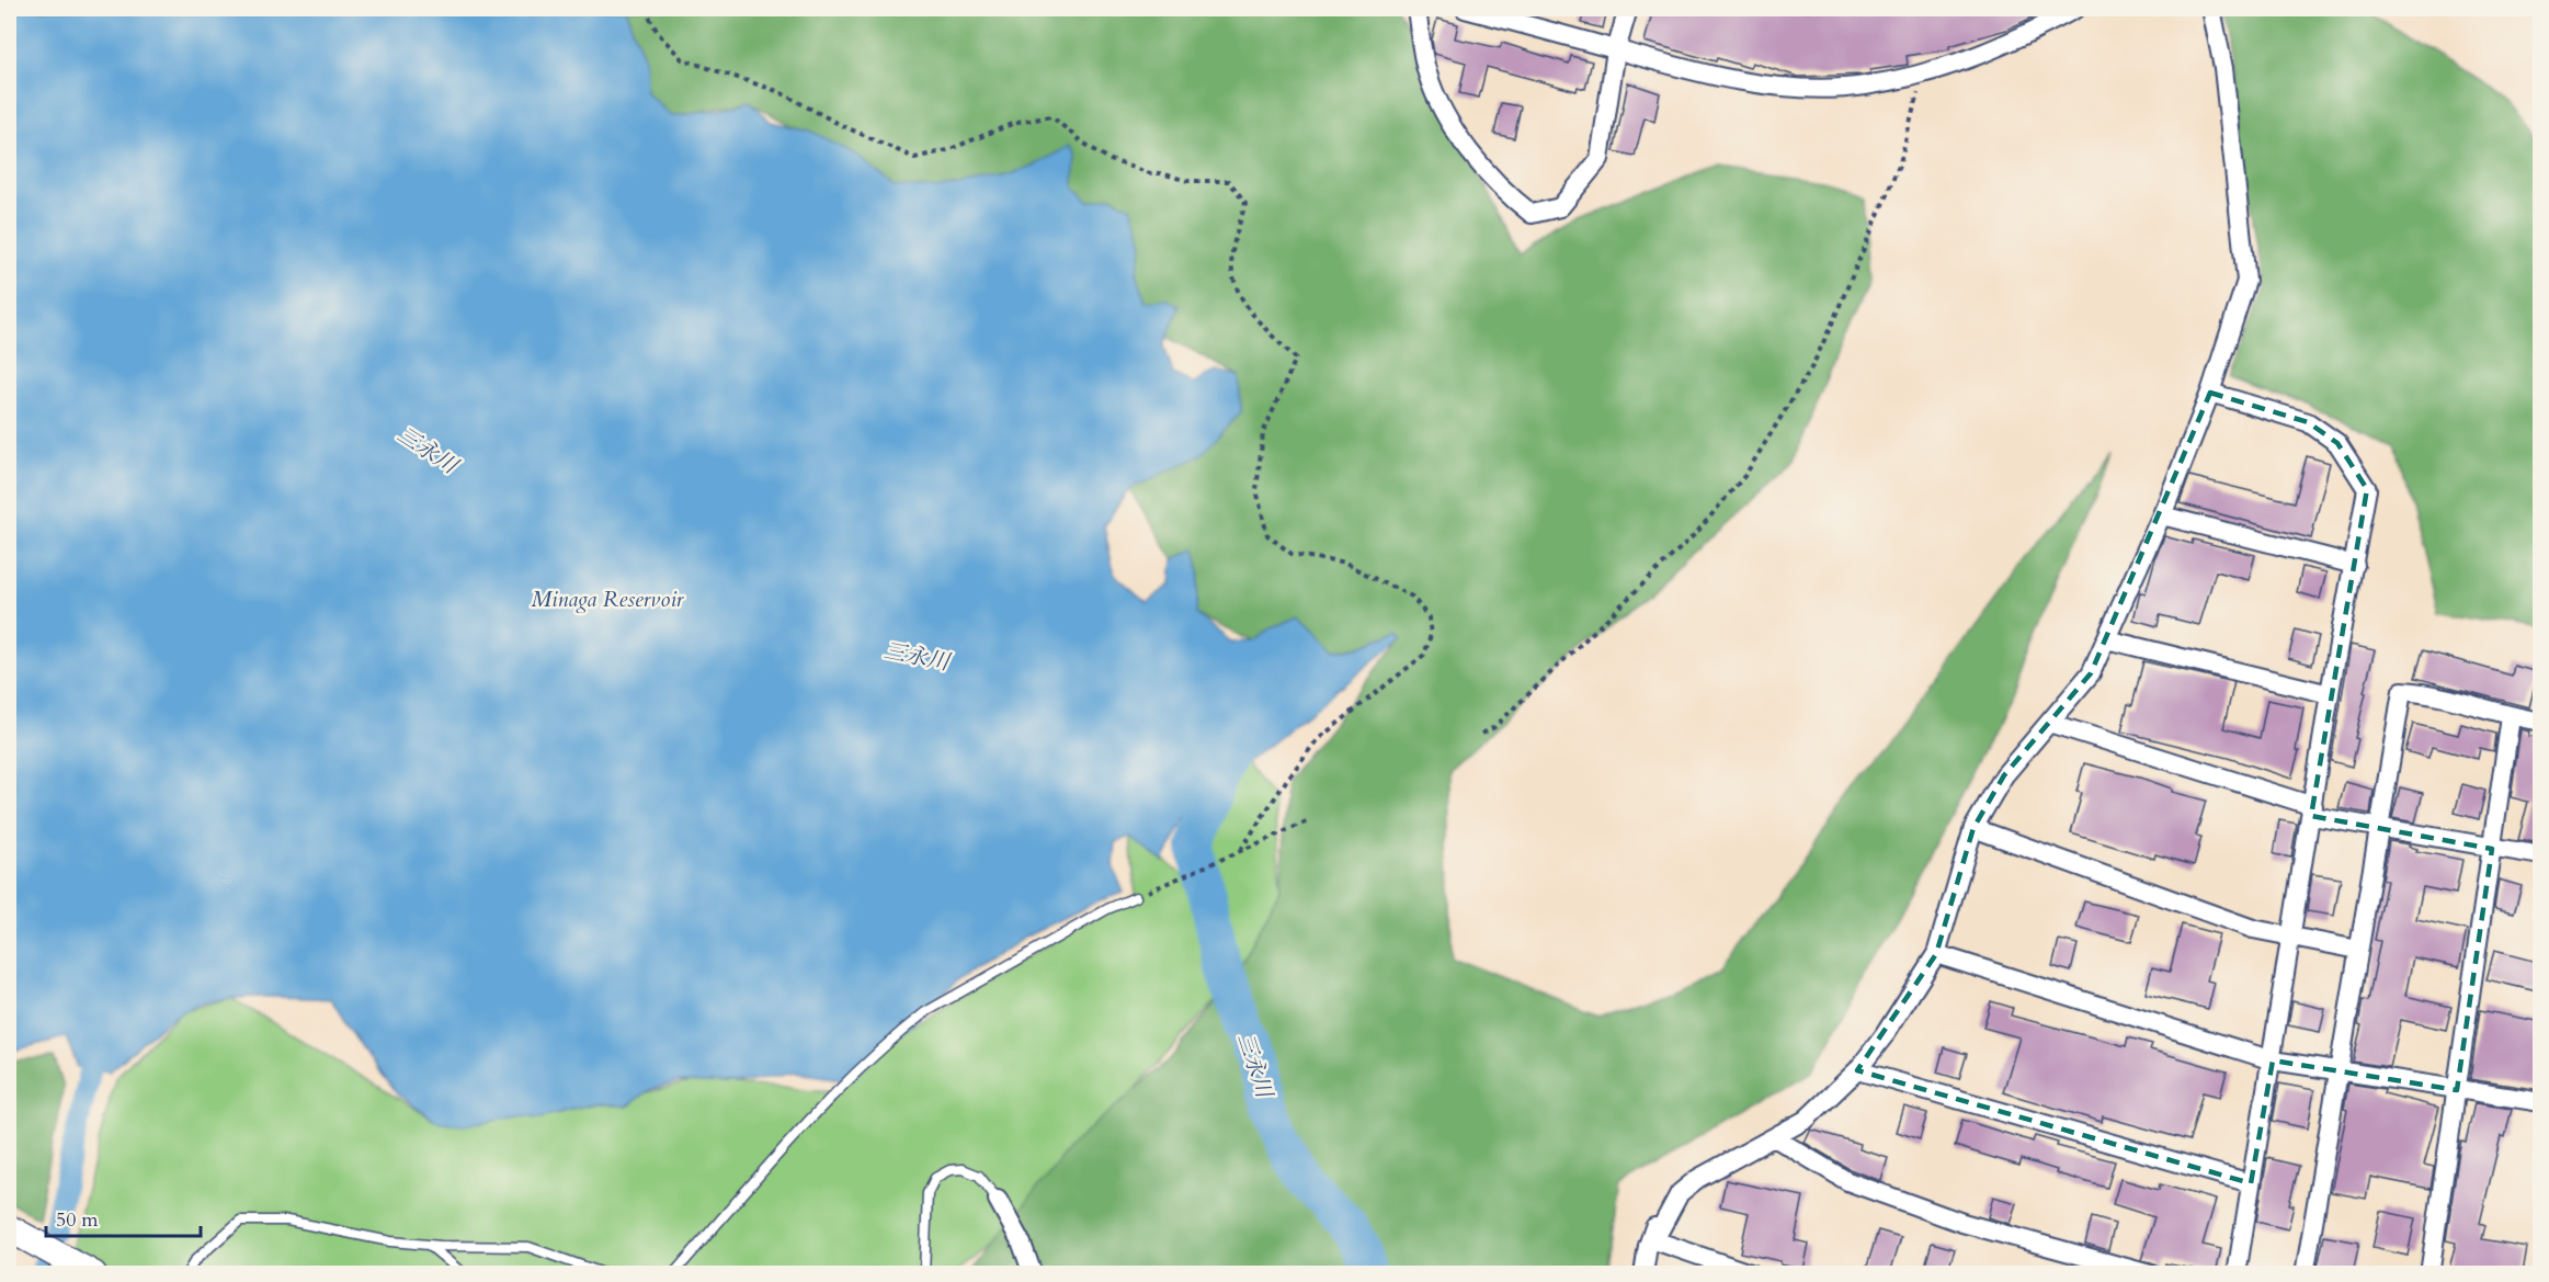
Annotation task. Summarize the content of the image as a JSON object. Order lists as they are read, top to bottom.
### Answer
{
  "water": ["三永川", "Minaga Reservoir"],
  "scale_bar": "50 m"
}
